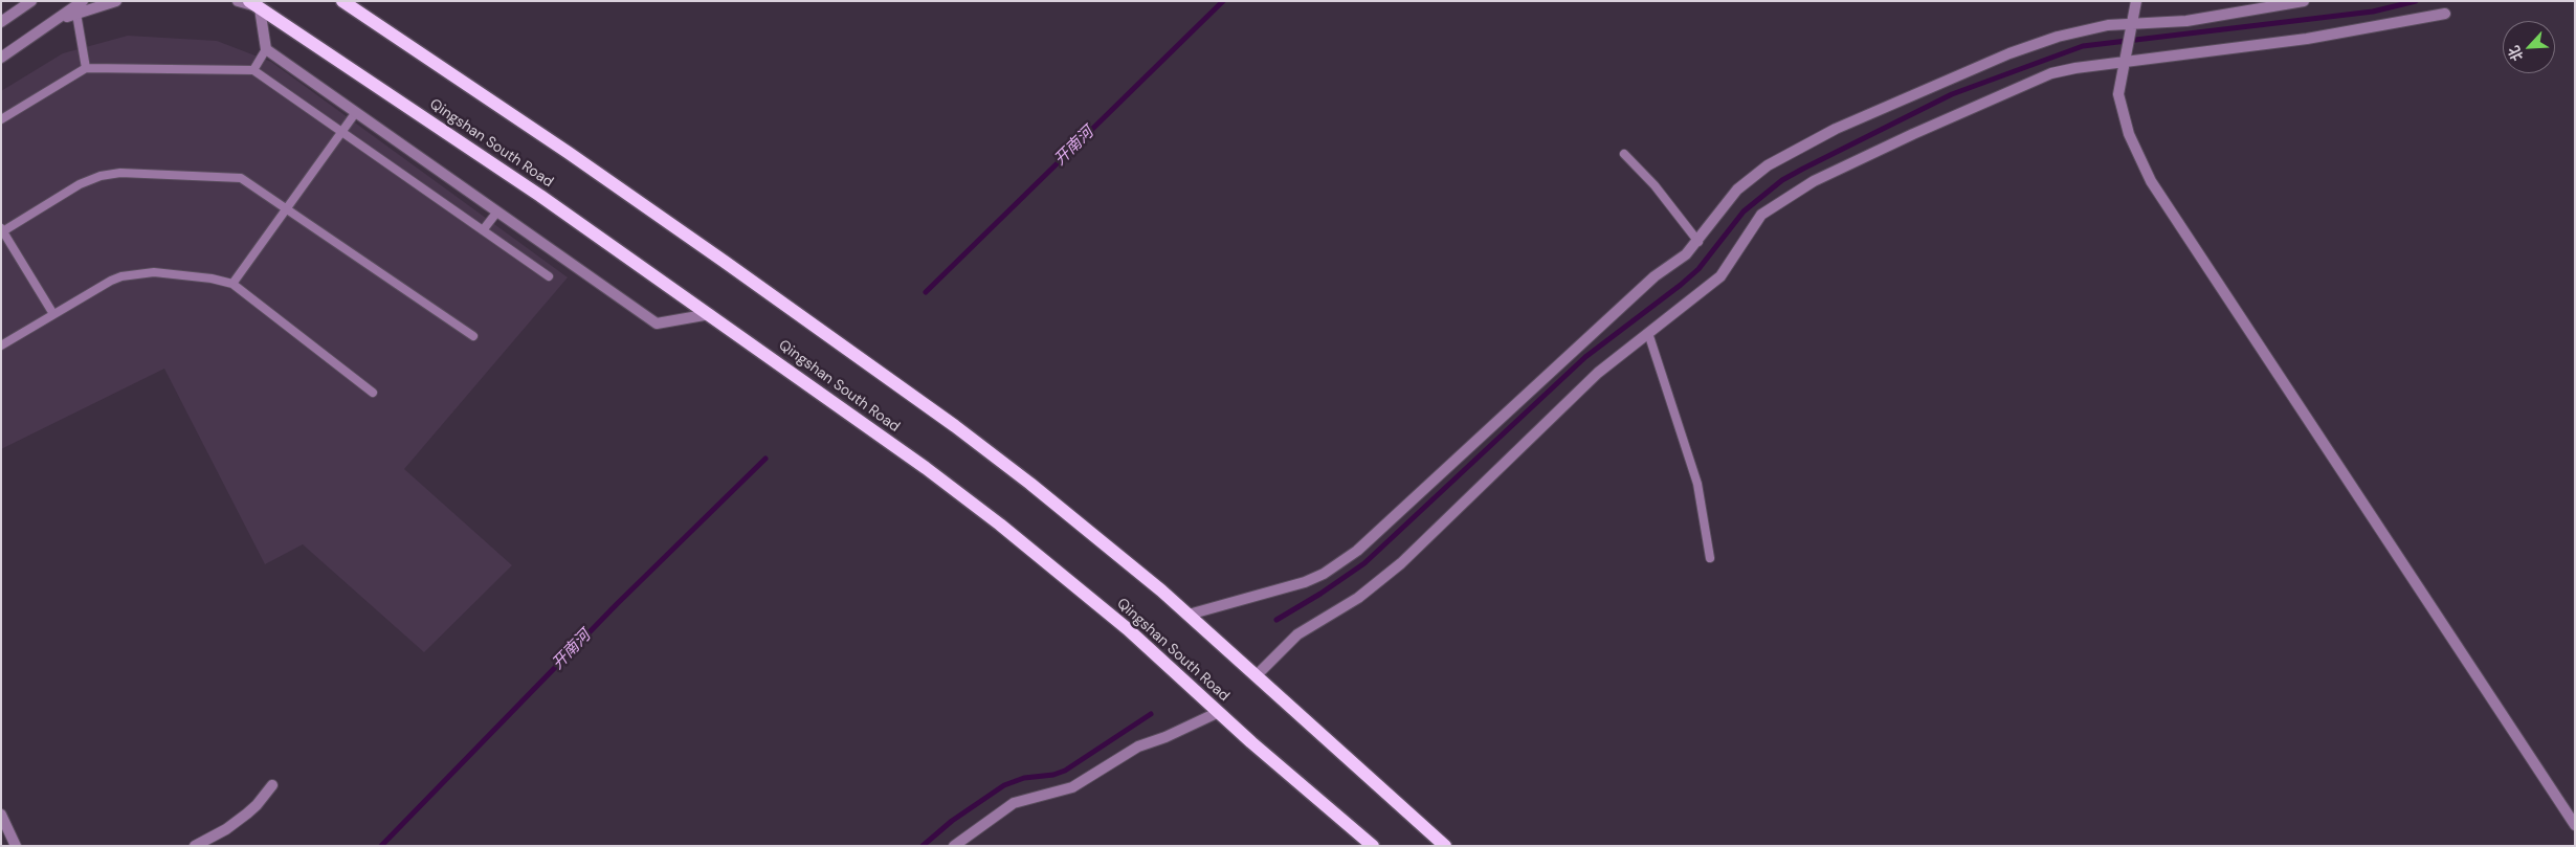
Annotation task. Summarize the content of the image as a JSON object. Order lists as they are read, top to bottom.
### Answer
{
  "streets": {
    "main road": ["Qingshan South Road"]
  },
  "water": ["开南河"],
  "north": "bottom left"
}
